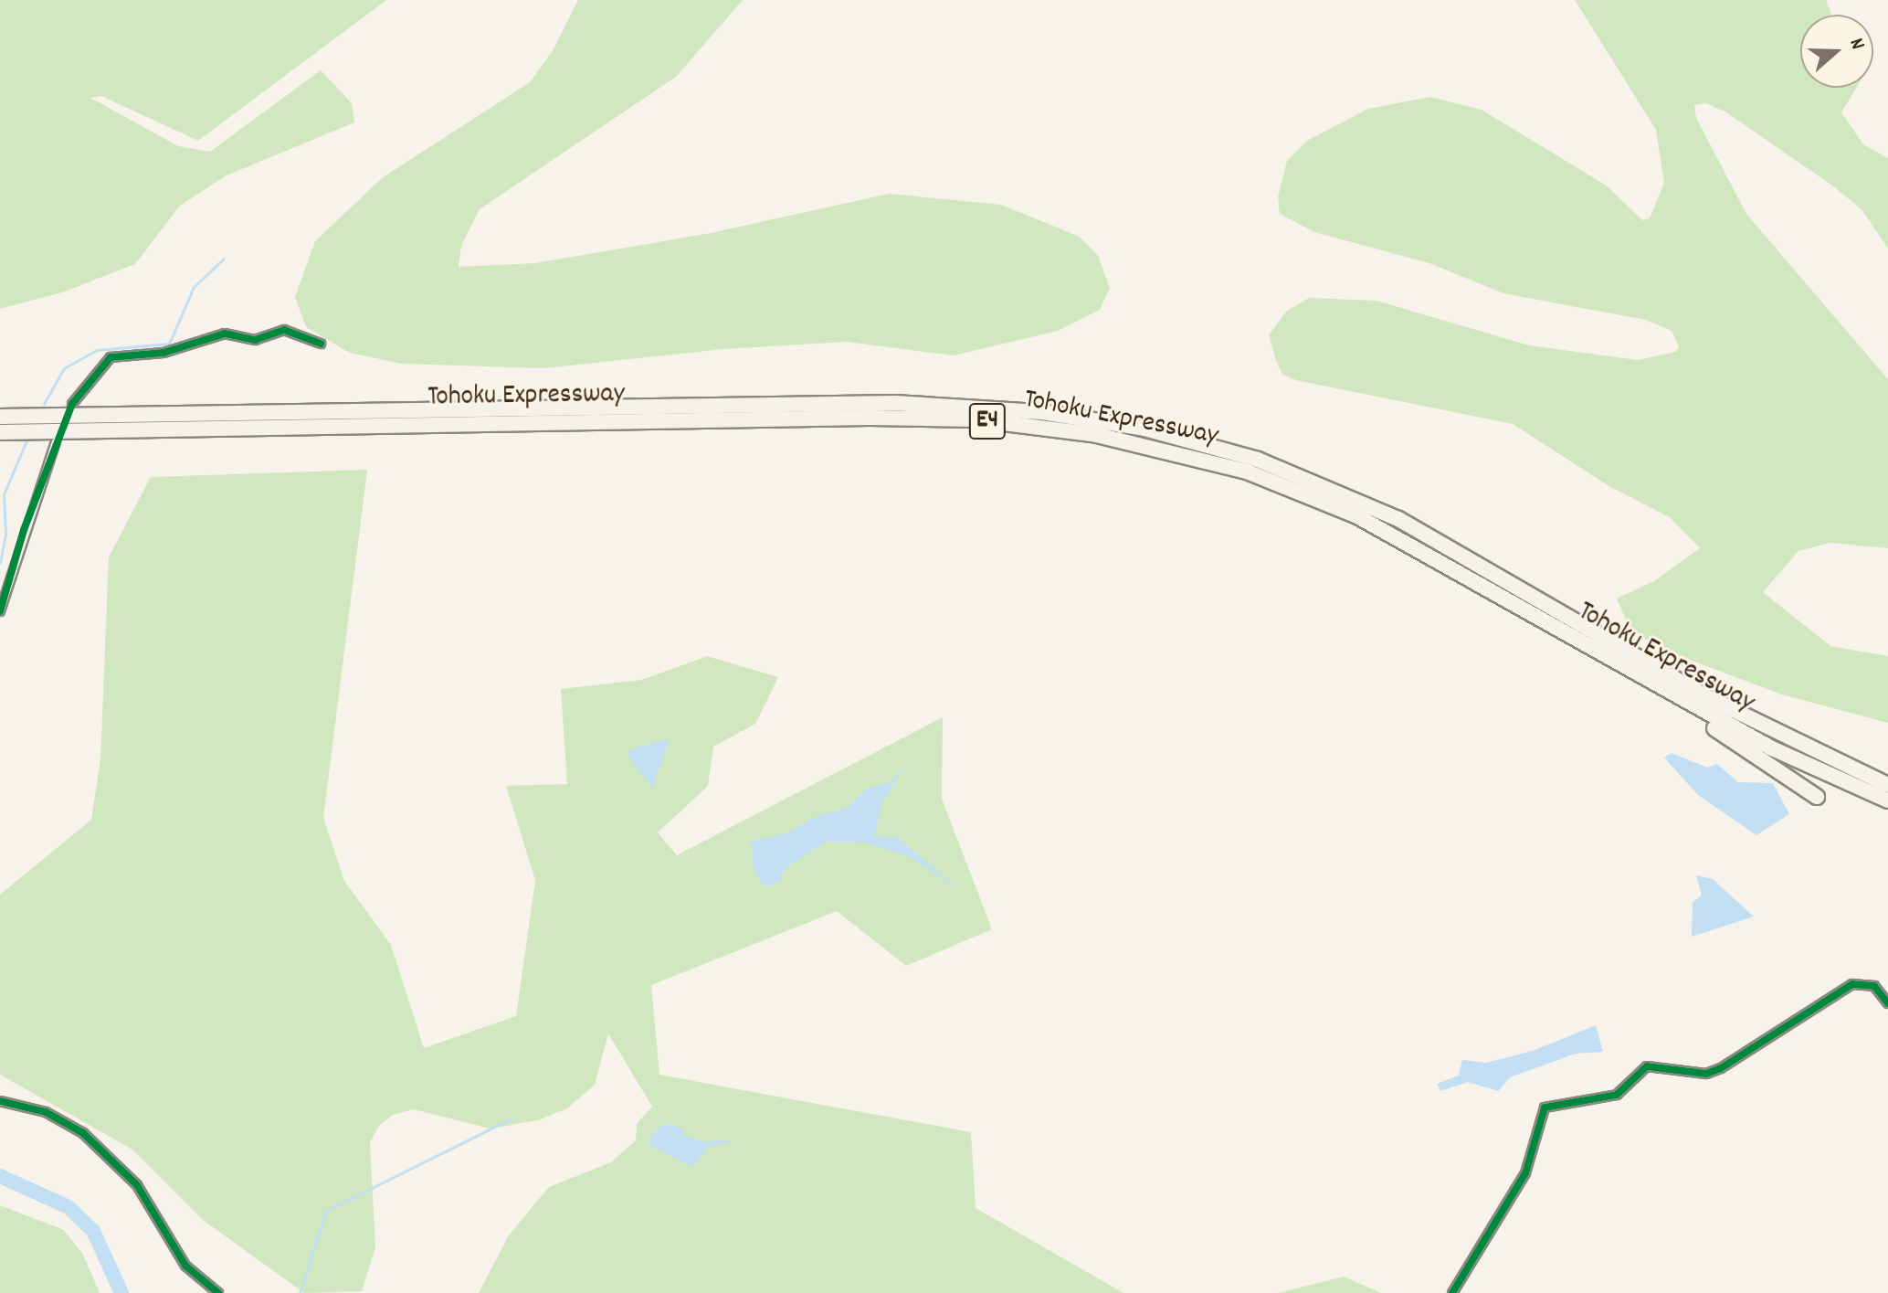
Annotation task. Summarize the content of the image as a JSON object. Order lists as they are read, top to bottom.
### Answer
{
  "streets": {
    "highway": ["Tohoku Expressway", "E4"]
  },
  "north": "right"
}
